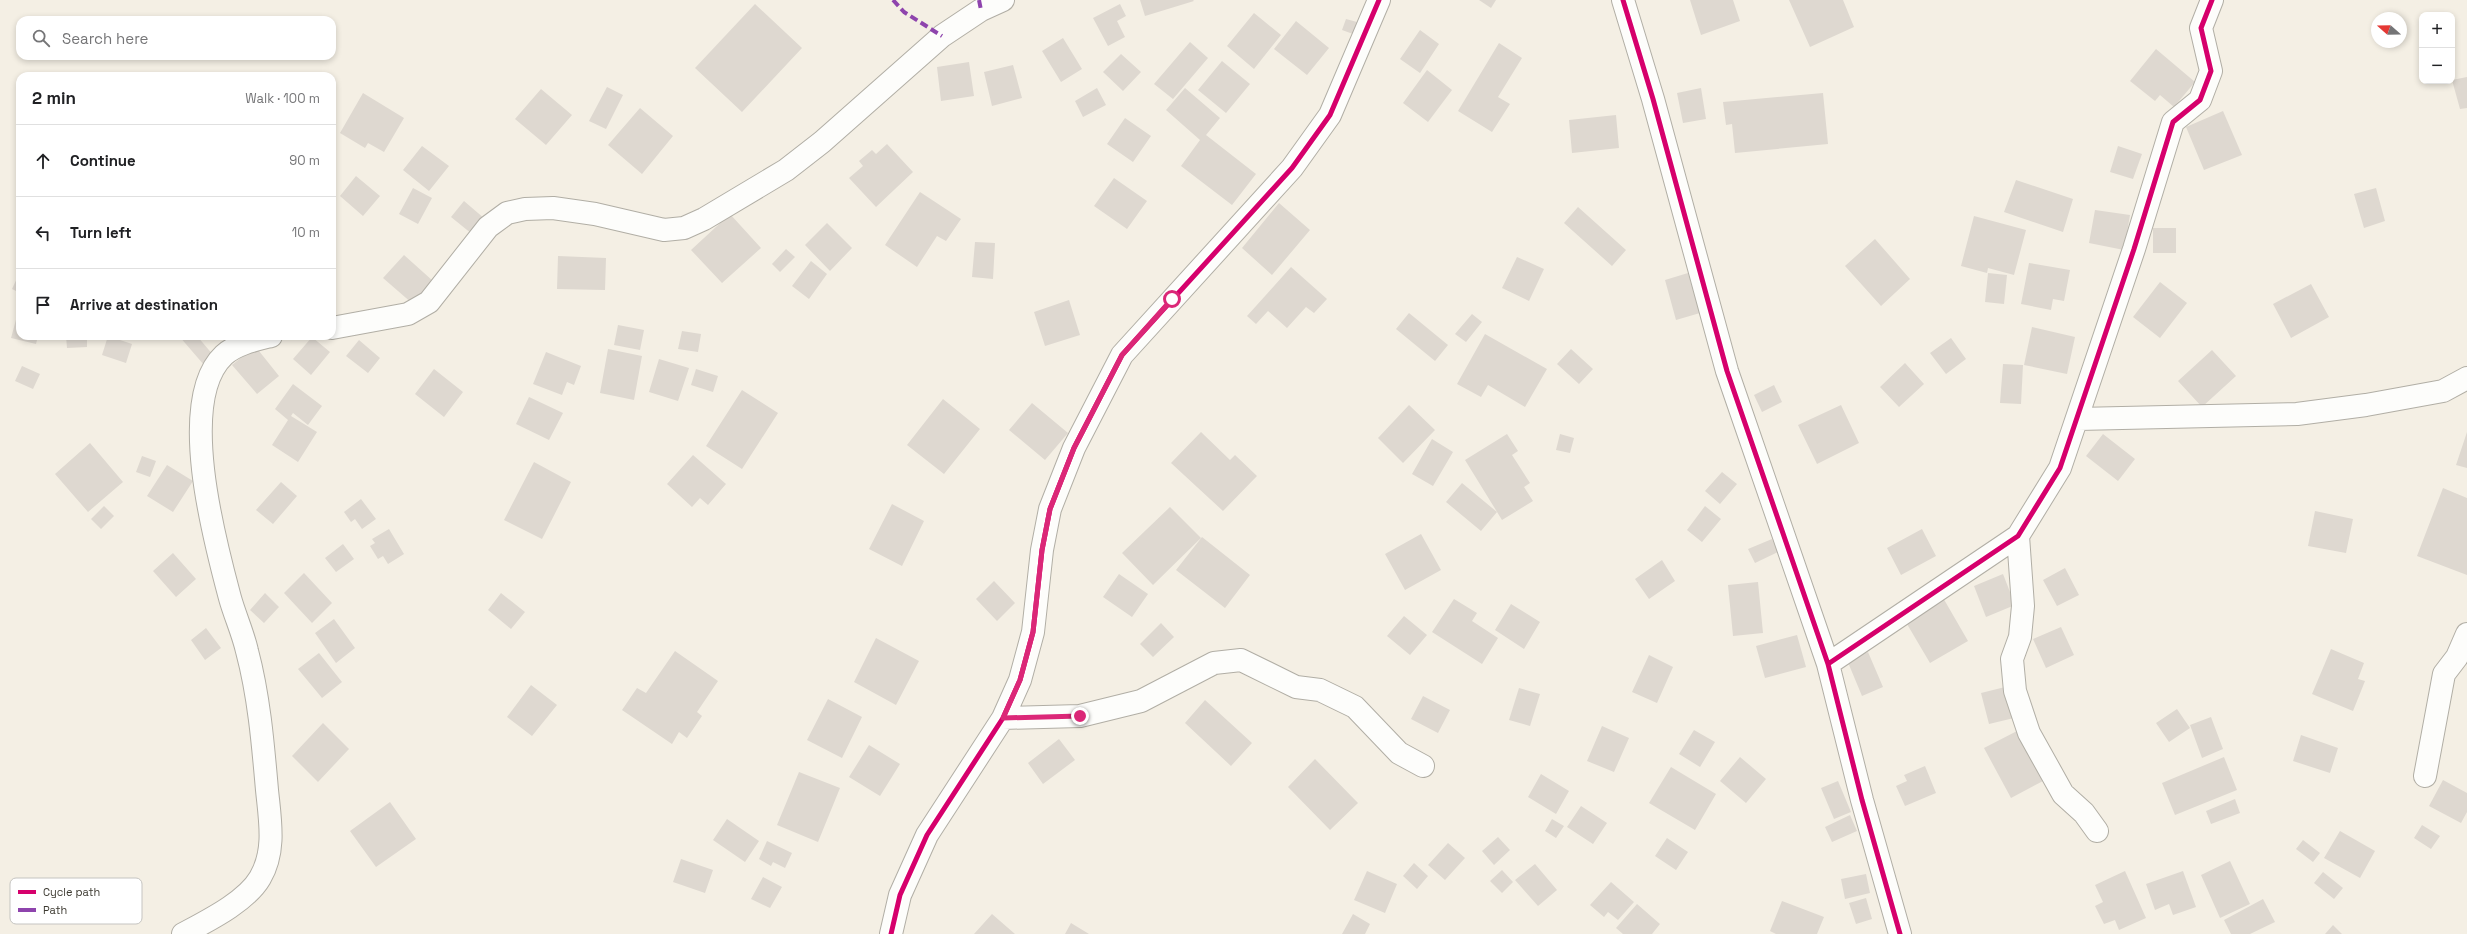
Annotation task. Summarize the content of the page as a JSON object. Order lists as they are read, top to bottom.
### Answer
{
  "legend": ["Cycle path", "Path"],
  "north": "left",
  "page": {
    "map_buttons": ["+", "−"],
    "search": "Search here",
    "heading": ["2 min", "Walk · 100 m"],
    "list": [
      ["Continue", "90 m"],
      ["Turn left", "10 m"],
      "Arrive at destination"
    ]
  }
}
